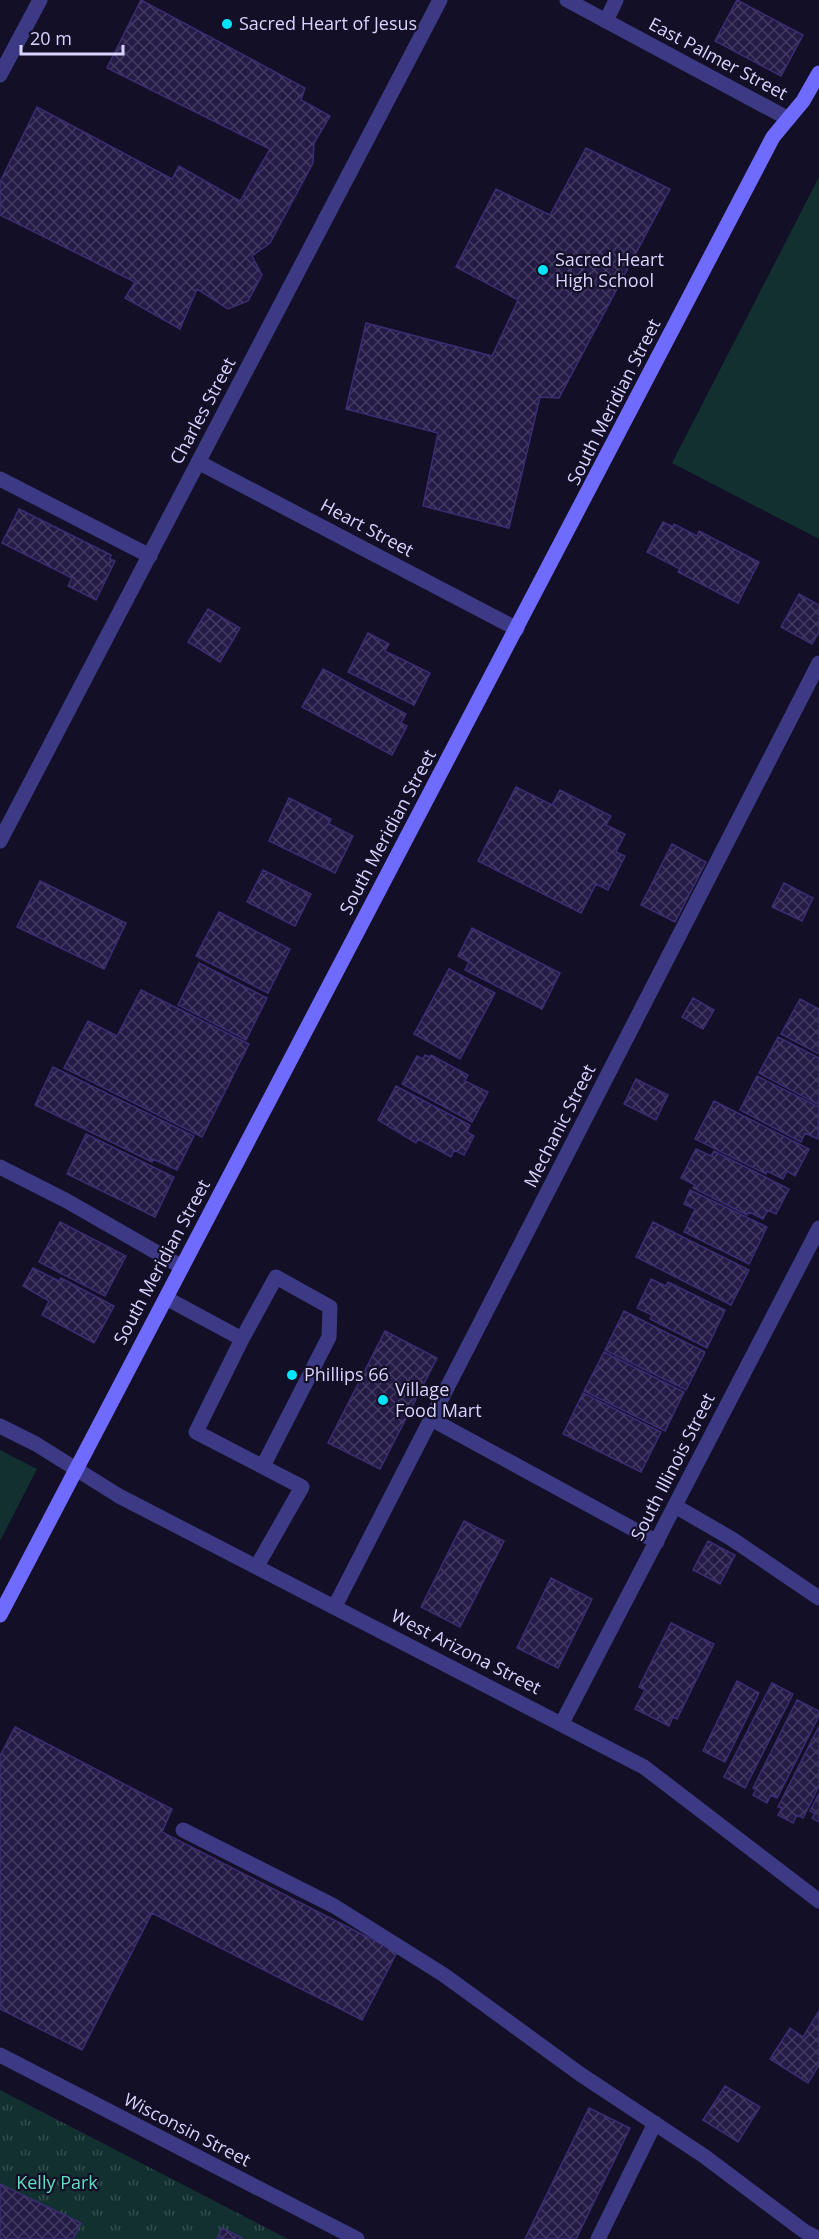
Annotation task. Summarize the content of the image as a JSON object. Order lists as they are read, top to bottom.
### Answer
{
  "streets": {
    "main road": ["South Meridian Street"],
    "street": [
      "East Palmer Street",
      "Charles Street",
      "Heart Street",
      "Mechanic Street",
      "South Illinois Street",
      "West Arizona Street",
      "Wisconsin Street"
    ]
  },
  "crossings": [
    ["East Palmer Street", "South Meridian Street"],
    ["South Meridian Street", "Heart Street"],
    ["South Meridian Street", "West Arizona Street"],
    ["Charles Street", "Heart Street"],
    ["Mechanic Street", "West Arizona Street"],
    ["South Illinois Street", "West Arizona Street"]
  ],
  "parks": ["Kelly Park"],
  "places": [
    "Sacred Heart of Jesus",
    "Sacred Heart High School",
    "Phillips 66",
    "Village Food Mart"
  ],
  "scale_bar": "20 m"
}
